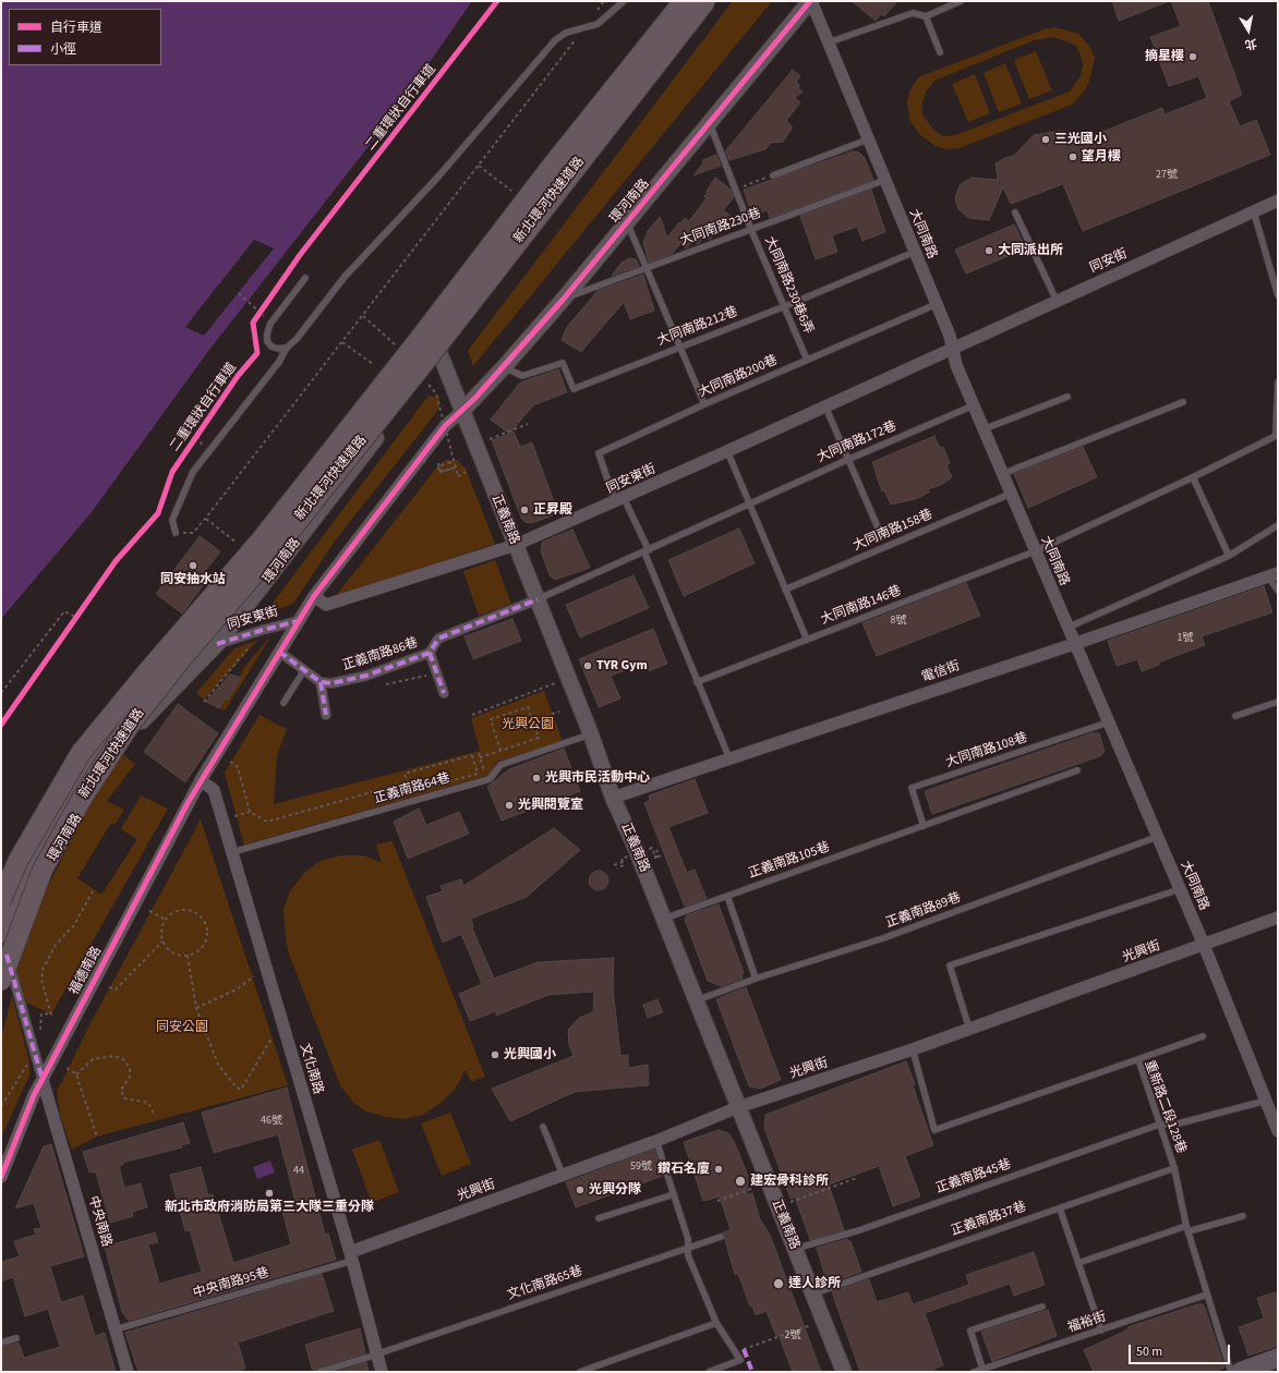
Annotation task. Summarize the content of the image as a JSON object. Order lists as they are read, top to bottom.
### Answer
{
  "streets": {
    "highway": ["新北環河快速道路"],
    "street": [
      "環河南路",
      "大同南路",
      "同安街",
      "同安東街",
      "正義南路",
      "正義南路86巷",
      "電信街",
      "光興街",
      "福德南路",
      "文化南路",
      "中央南路"
    ],
    "lane": [
      "大同南路230巷",
      "大同南路230巷6弄",
      "大同南路212巷",
      "大同南路200巷",
      "大同南路172巷",
      "大同南路158巷",
      "大同南路146巷",
      "大同南路108巷",
      "正義南路64巷",
      "正義南路105巷",
      "正義南路89巷",
      "重新路二段128巷",
      "正義南路45巷",
      "正義南路37巷",
      "中央南路95巷",
      "文化南路65巷",
      "福裕街"
    ],
    "cycle path": ["二重環狀自行車道"]
  },
  "crossings": [
    ["環河南路", "大同南路230巷"],
    ["環河南路", "大同南路"],
    ["環河南路", "大同南路230巷6弄"],
    ["環河南路", "大同南路212巷"],
    ["環河南路", "同安東街"],
    ["環河南路", "正義南路"],
    ["環河南路", "福德南路"],
    ["大同南路230巷", "大同南路"],
    ["大同南路230巷", "大同南路230巷6弄"],
    ["大同南路", "同安街"],
    ["大同南路", "大同南路212巷"],
    ["大同南路", "大同南路200巷"],
    ["大同南路", "大同南路172巷"],
    ["大同南路", "同安東街"],
    ["大同南路", "大同南路158巷"],
    ["大同南路", "大同南路146巷"],
    ["大同南路", "電信街"],
    ["大同南路", "大同南路108巷"],
    ["大同南路", "正義南路89巷"],
    ["大同南路", "光興街"],
    ["大同南路", "正義南路45巷"],
    ["同安街", "同安東街"],
    ["大同南路230巷6弄", "大同南路212巷"],
    ["大同南路230巷6弄", "大同南路200巷"],
    ["大同南路200巷", "同安東街"],
    ["大同南路172巷", "正義南路"],
    ["大同南路172巷", "正義南路86巷"],
    ["同安東街", "正義南路"],
    ["同安東街", "福德南路"],
    ["正義南路", "正義南路86巷"],
    ["正義南路", "電信街"],
    ["正義南路", "正義南路64巷"],
    ["正義南路", "正義南路105巷"],
    ["正義南路", "正義南路89巷"],
    ["正義南路", "光興街"],
    ["正義南路", "福德南路"],
    ["正義南路", "正義南路45巷"],
    ["正義南路", "正義南路37巷"],
    ["大同南路108巷", "正義南路105巷"],
    ["正義南路64巷", "文化南路"],
    ["光興街", "文化南路"],
    ["光興街", "重新路二段128巷"],
    ["光興街", "中央南路95巷"],
    ["福德南路", "文化南路"],
    ["福德南路", "中央南路"],
    ["文化南路", "中央南路95巷"],
    ["文化南路", "文化南路65巷"],
    ["重新路二段128巷", "正義南路45巷"],
    ["重新路二段128巷", "正義南路37巷"],
    ["重新路二段128巷", "福裕街"],
    ["中央南路", "中央南路95巷"]
  ],
  "parks": ["光興公園", "同安公園"],
  "places": [
    "摘星樓",
    "三光國小",
    "望月樓",
    "大同派出所",
    "正昇殿",
    "同安抽水站",
    "TYR Gym",
    "光興市民活動中心",
    "光興閱覽室",
    "光興國小",
    "鑽石名廈",
    "建宏骨科診所",
    "光興分隊",
    "新北市政府消防局第三大隊三重分隊",
    "達人診所"
  ],
  "house_numbers": [
    "27號",
    "8號",
    "1號",
    "46號",
    "59號",
    "44",
    "2號"
  ],
  "legend": ["自行車道", "小徑"],
  "scale_bar": "50 m",
  "north": "bottom"
}
